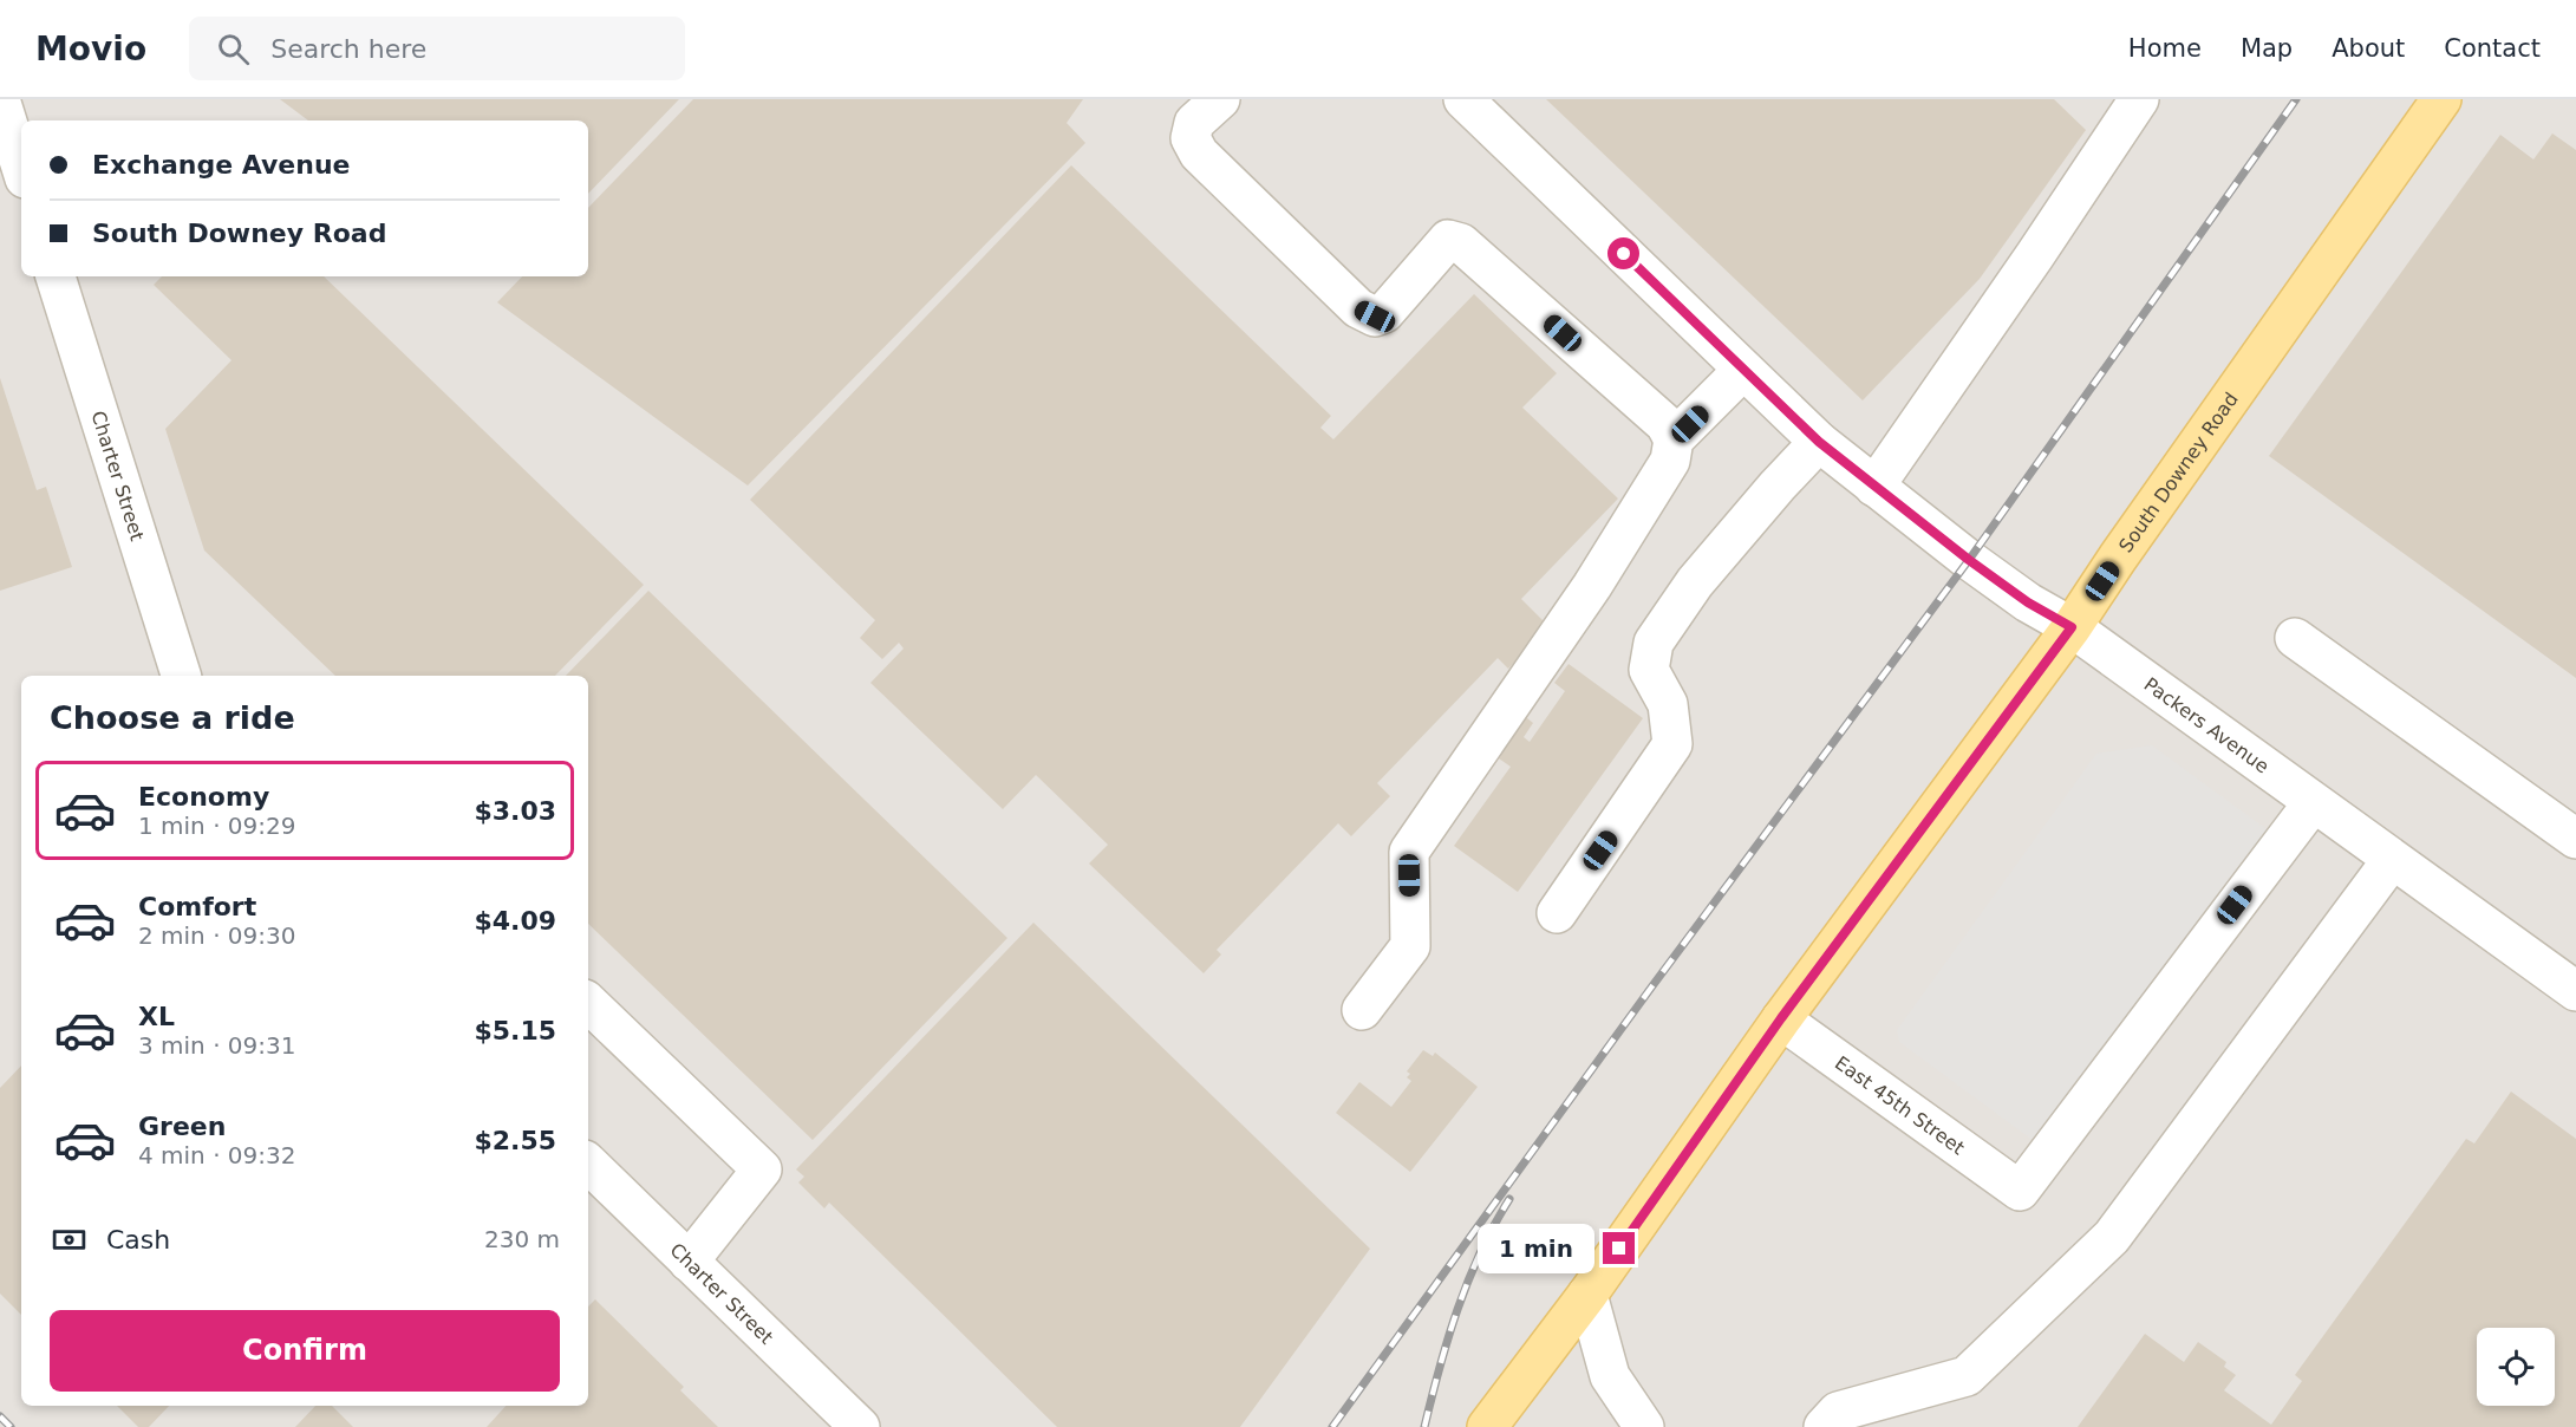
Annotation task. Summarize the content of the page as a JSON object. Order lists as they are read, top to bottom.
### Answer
{
  "streets": {
    "main road": ["South Downey Road"],
    "street": ["Charter Street", "Packers Avenue", "East 45th Street"]
  },
  "crossings": [
    ["South Downey Road", "Packers Avenue"],
    ["South Downey Road", "East 45th Street"],
    ["Packers Avenue", "East 45th Street"]
  ],
  "page": {
    "header": "Movio",
    "search": "Search here",
    "nav": [
      "Home",
      "Map",
      "About",
      "Contact"
    ],
    "banner": ["Exchange Avenue", "South Downey Road"],
    "heading": "Choose a ride",
    "list": [
      {
        "name": "Economy",
        "note": "1 min · 09:29",
        "value": "$3.03"
      },
      {
        "name": "Comfort",
        "note": "2 min · 09:30",
        "value": "$4.09"
      },
      {
        "name": "XL",
        "note": "3 min · 09:31",
        "value": "$5.15"
      },
      {
        "name": "Green",
        "note": "4 min · 09:32",
        "value": "$2.55"
      }
    ],
    "pay": ["Cash", "230 m"],
    "bubble": "1 min",
    "buttons": "Confirm"
  }
}
